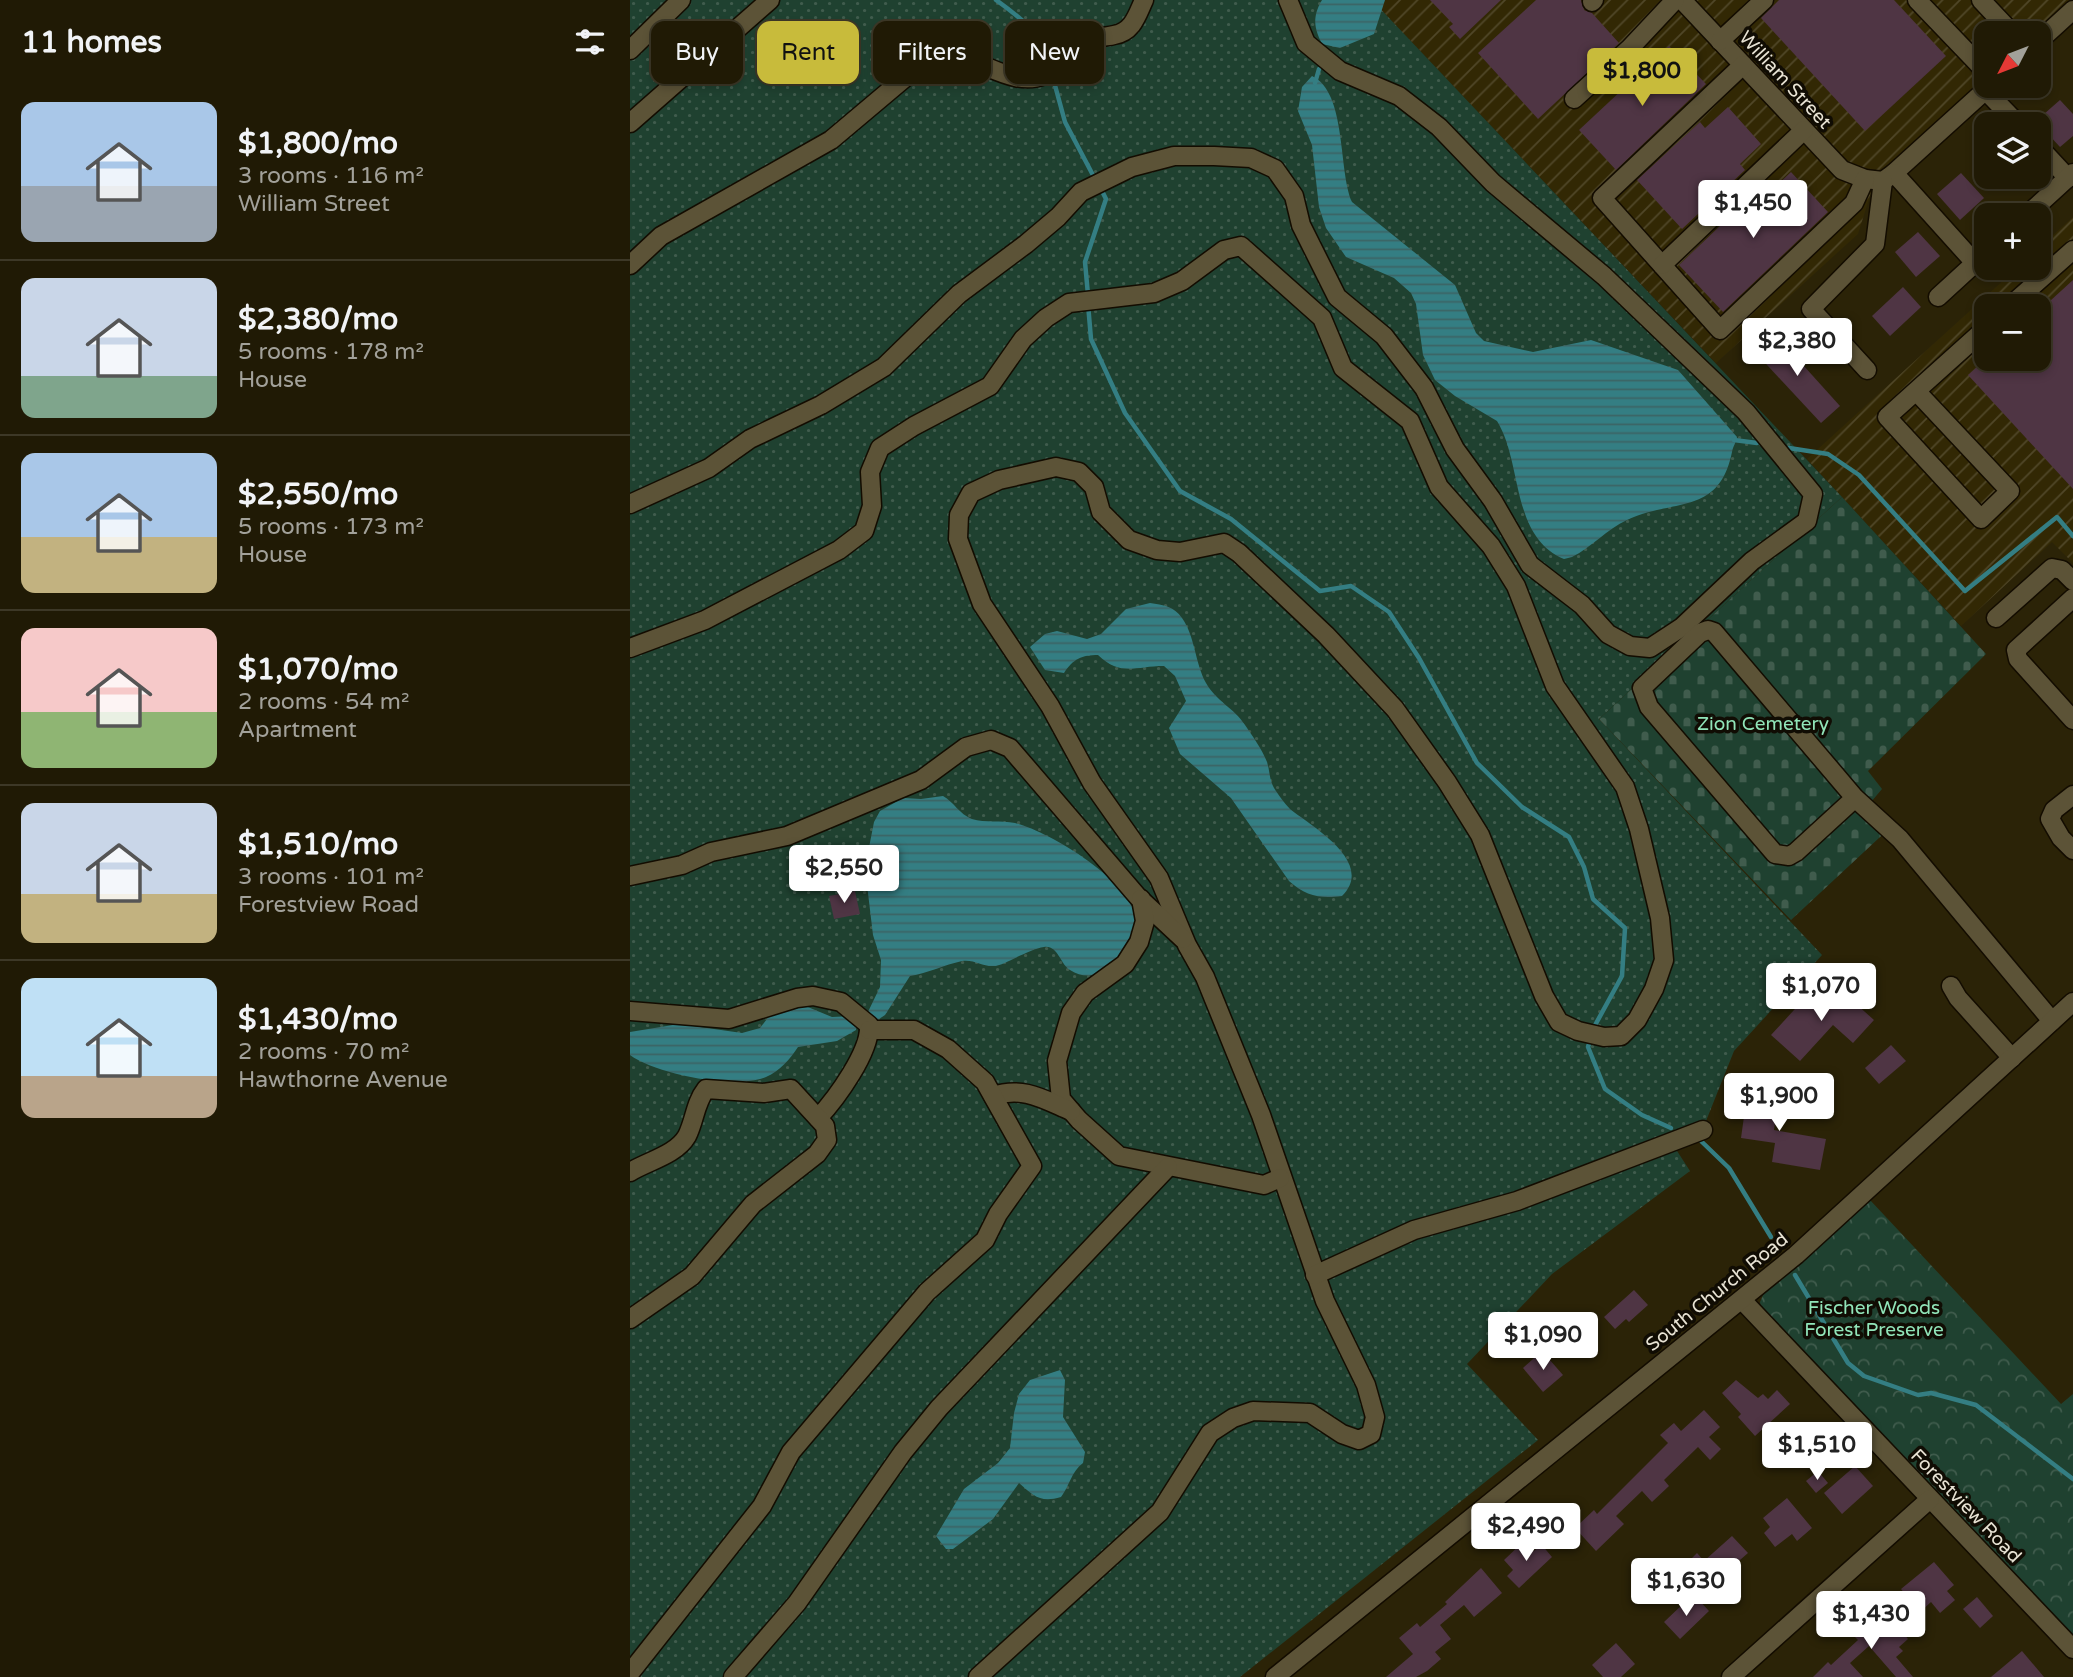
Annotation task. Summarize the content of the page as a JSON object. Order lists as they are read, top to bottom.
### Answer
{
  "streets": {
    "street": ["William Street", "South Church Road", "Forestview Road"]
  },
  "crossings": [
    ["South Church Road", "Forestview Road"]
  ],
  "parks": ["Zion Cemetery", "Fischer Woods Forest Preserve"],
  "north": "bottom left",
  "page": {
    "heading": "11 homes",
    "map_buttons": ["+", "−"],
    "chip": [
      "Buy",
      "Rent",
      "Filters",
      "New"
    ],
    "price": [
      "$1,800",
      "$1,450",
      "$2,380",
      "$2,550",
      "$1,070",
      "$1,900",
      "$1,090",
      "$1,510",
      "$2,490",
      "$1,630",
      "$1,430"
    ],
    "list": [
      {
        "name": "$1,800/mo",
        "note": "3 rooms · 116 m² · William Street"
      },
      {
        "name": "$2,380/mo",
        "note": "5 rooms · 178 m² · House"
      },
      {
        "name": "$2,550/mo",
        "note": "5 rooms · 173 m² · House"
      },
      {
        "name": "$1,070/mo",
        "note": "2 rooms · 54 m² · Apartment"
      },
      {
        "name": "$1,510/mo",
        "note": "3 rooms · 101 m² · Forestview Road"
      },
      {
        "name": "$1,430/mo",
        "note": "2 rooms · 70 m² · Hawthorne Avenue"
      }
    ]
  }
}
